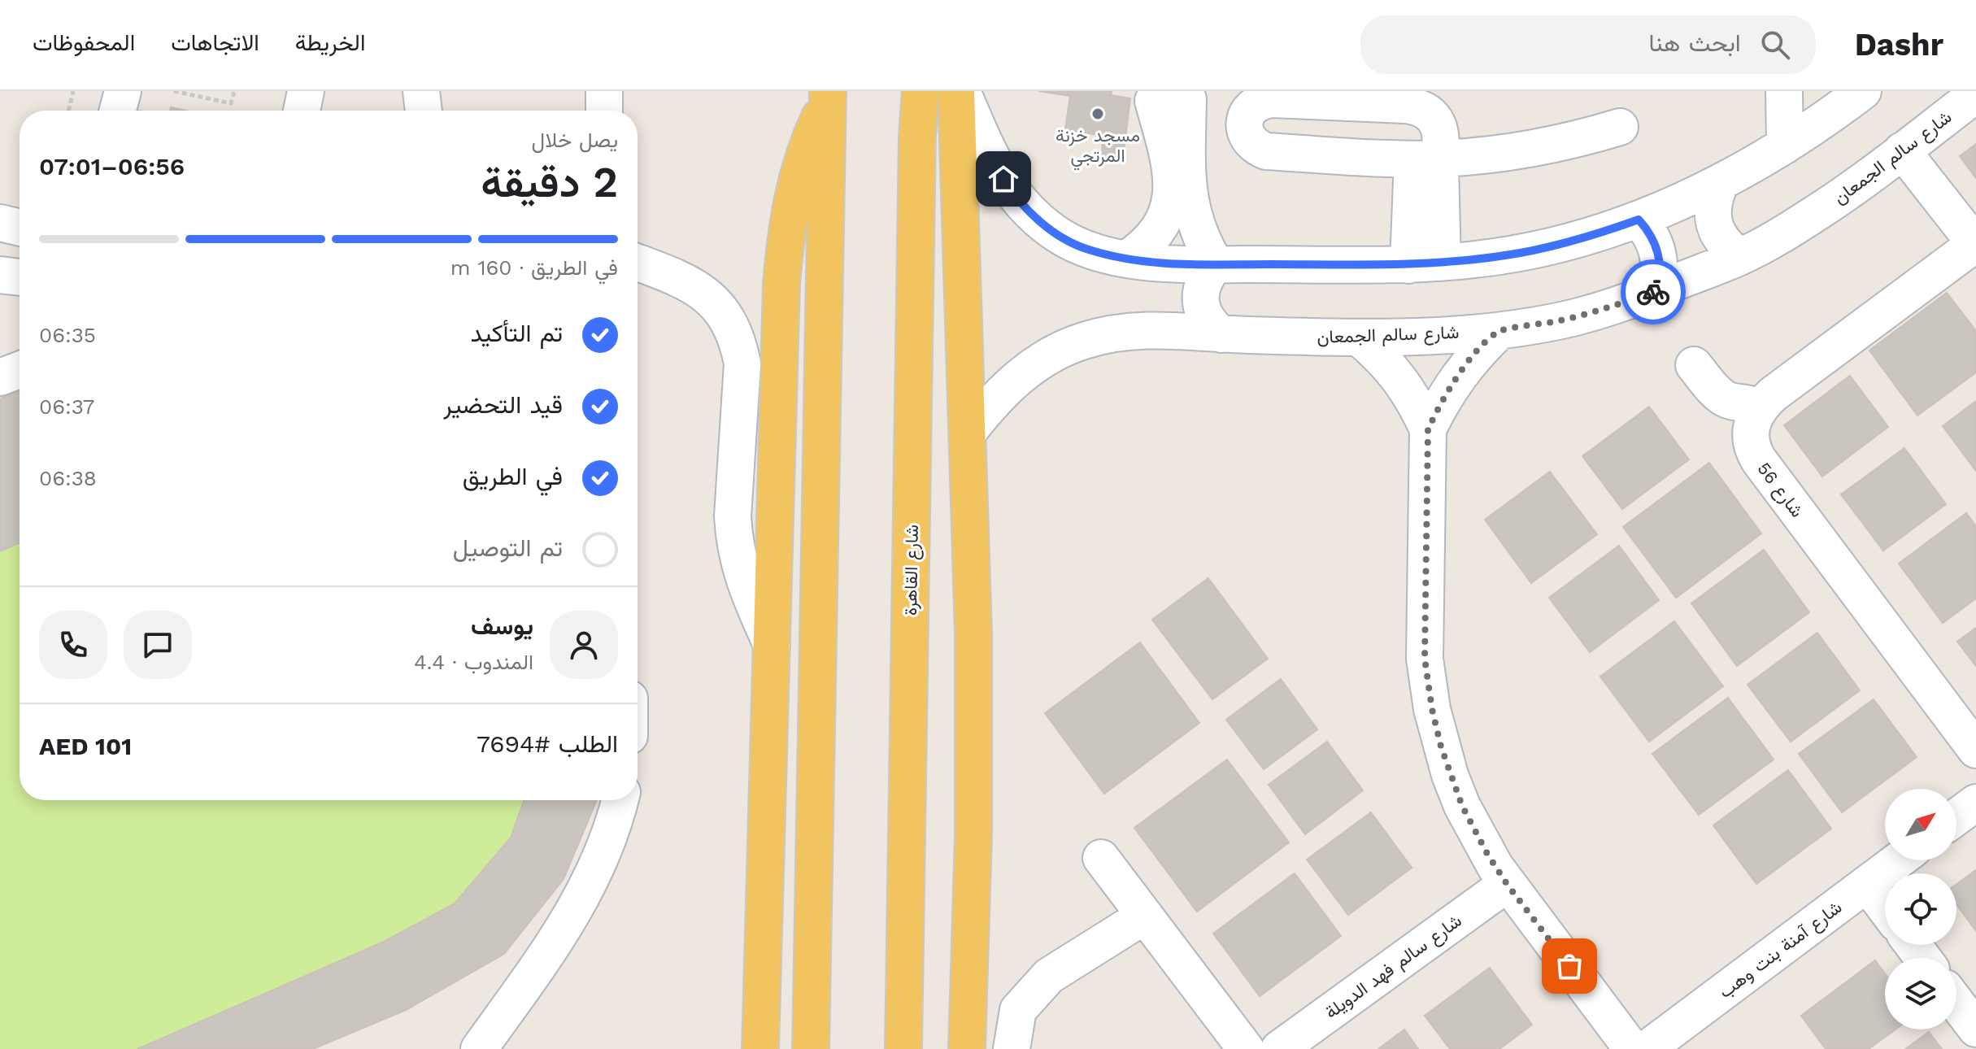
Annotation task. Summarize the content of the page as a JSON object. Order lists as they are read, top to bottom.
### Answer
{
  "streets": {
    "main road": ["شارع القاهرة"],
    "street": [
      "شارع سالم الجمعان",
      "شارع 56",
      "شارع آمنة بنت وهب",
      "شارع سالم فهد الدويلة"
    ]
  },
  "places": ["مسجد خزنة المرتجي"],
  "north": "top right",
  "page": {
    "header": "Dashr",
    "search": "ابحث هنا",
    "nav": ["الخريطة", "الاتجاهات", "المحفوظات"],
    "heading": ["2 دقيقة", "يصل خلال", "06:56–07:01"],
    "panel": [
      "يوسف",
      "المندوب · 4.4",
      "الطلب #7694",
      "AED 101"
    ],
    "bar": "في الطريق · 160 m",
    "list": [
      ["تم التأكيد", "06:35"],
      ["قيد التحضير", "06:37"],
      ["في الطريق", "06:38"],
      "تم التوصيل"
    ]
  }
}
